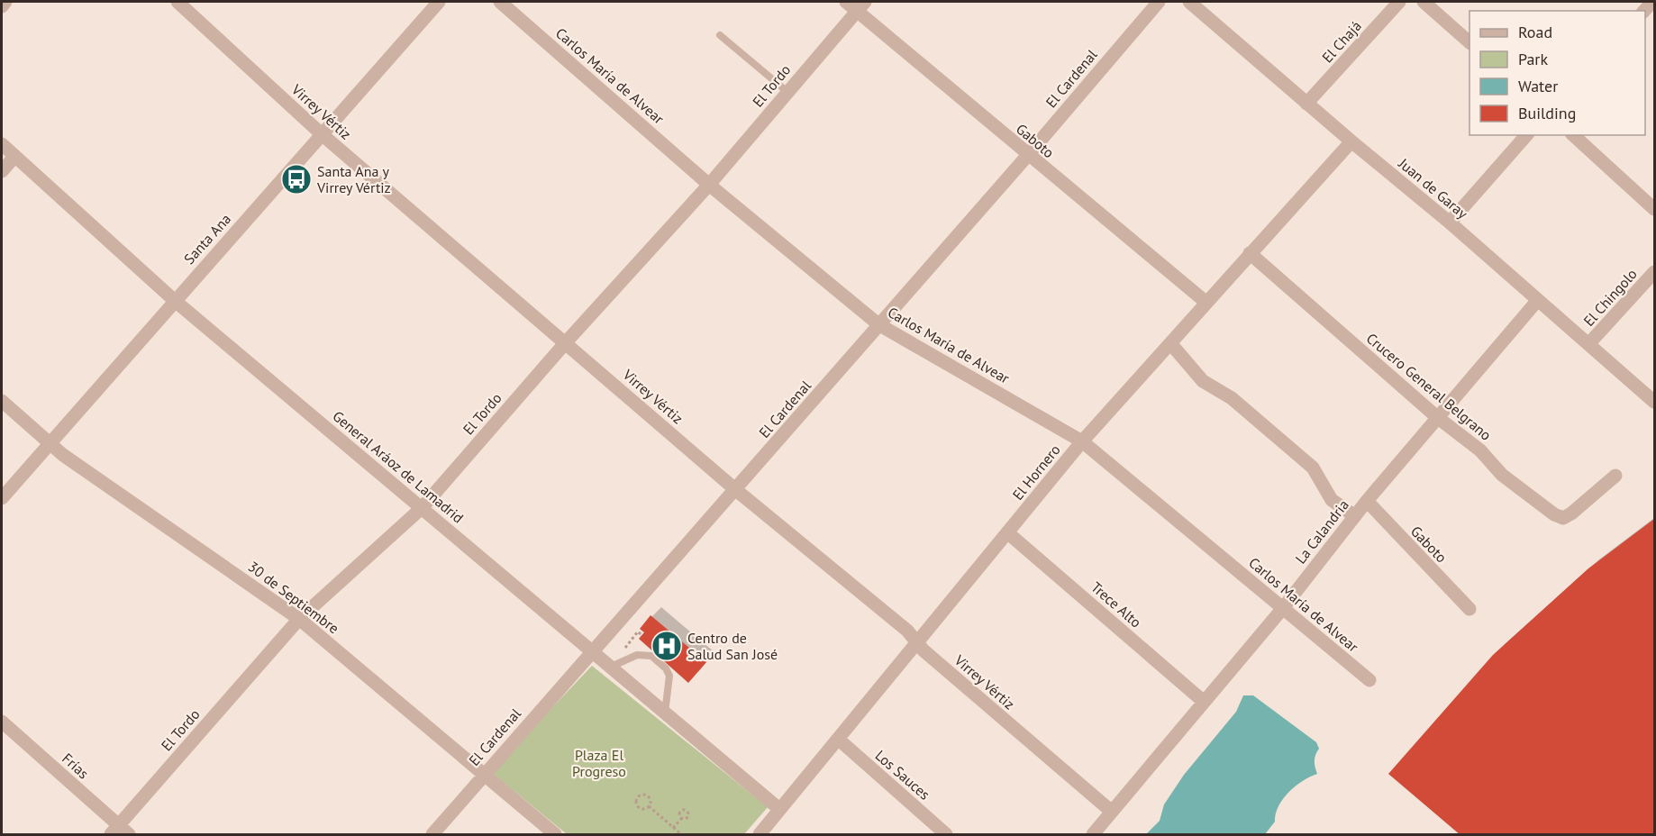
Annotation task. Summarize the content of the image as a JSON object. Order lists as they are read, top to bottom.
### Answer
{
  "streets": {
    "street": [
      "El Chajá",
      "Carlos María de Alvear",
      "El Cardenal",
      "El Tordo",
      "Virrey Vértiz",
      "Gaboto",
      "Juan de Garay",
      "Santa Ana",
      "El Chingolo",
      "Crucero General Belgrano",
      "General Aráoz de Lamadrid",
      "El Hornero",
      "La Calandria",
      "30 de Septiembre",
      "Trece Alto",
      "Frías",
      "Los Sauces"
    ]
  },
  "crossings": [
    ["El Chajá", "Juan de Garay"],
    ["Carlos María de Alvear", "El Cardenal"],
    ["Carlos María de Alvear", "El Tordo"],
    ["Carlos María de Alvear", "El Hornero"],
    ["Carlos María de Alvear", "La Calandria"],
    ["El Cardenal", "Virrey Vértiz"],
    ["El Cardenal", "Gaboto"],
    ["El Cardenal", "General Aráoz de Lamadrid"],
    ["El Cardenal", "30 de Septiembre"],
    ["El Tordo", "Virrey Vértiz"],
    ["El Tordo", "Gaboto"],
    ["El Tordo", "General Aráoz de Lamadrid"],
    ["El Tordo", "30 de Septiembre"],
    ["El Tordo", "Frías"],
    ["Virrey Vértiz", "Santa Ana"],
    ["Virrey Vértiz", "El Hornero"],
    ["Virrey Vértiz", "La Calandria"],
    ["Gaboto", "El Hornero"],
    ["Gaboto", "La Calandria"],
    ["Juan de Garay", "El Chingolo"],
    ["Juan de Garay", "El Hornero"],
    ["Juan de Garay", "La Calandria"],
    ["Santa Ana", "General Aráoz de Lamadrid"],
    ["Santa Ana", "30 de Septiembre"],
    ["Crucero General Belgrano", "El Hornero"],
    ["Crucero General Belgrano", "La Calandria"],
    ["General Aráoz de Lamadrid", "El Hornero"],
    ["El Hornero", "Trece Alto"],
    ["El Hornero", "Los Sauces"],
    ["La Calandria", "Trece Alto"]
  ],
  "parks": ["Plaza El Progreso"],
  "places": {
    "bus stop": ["Santa Ana y Virrey Vértiz"],
    "hospital": ["Centro de Salud San José"]
  },
  "legend": [
    "Road",
    "Park",
    "Water",
    "Building"
  ]
}
